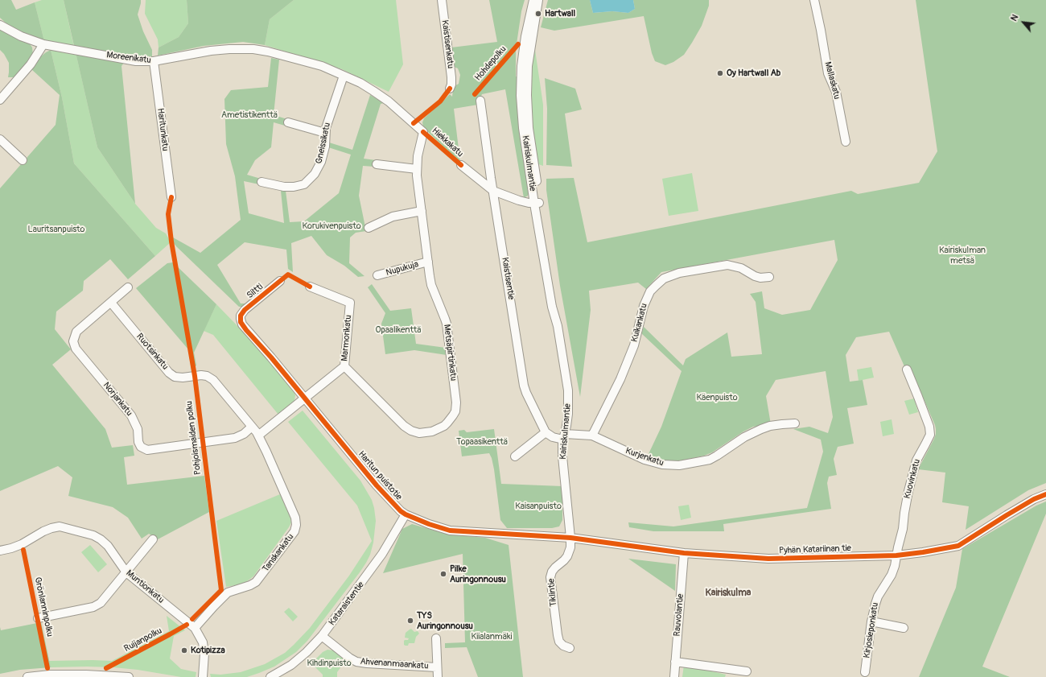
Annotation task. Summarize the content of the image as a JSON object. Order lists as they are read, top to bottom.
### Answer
{
  "streets": {
    "street": [
      "Kaistisenkatu",
      "Moreenikatu",
      "Mallaskatu",
      "Haritunkatu",
      "Hiekkakatu",
      "Gneissikatu",
      "Kairiskulmantie",
      "Nupukuja",
      "Kaistisentie",
      "Siltti",
      "Kuikankatu",
      "Marmorikatu",
      "Ruotsinkatu",
      "Metsäpirtinkatu",
      "Norjankatu",
      "Kurjenkatu",
      "Haritun puistotie",
      "Kuovinkatu",
      "Pyhän Katariinan tie",
      "Tanskankatu",
      "Muntionkatu",
      "Tiklintie",
      "Kataraistentie",
      "Rauvolantie",
      "Kirjosieponkatu",
      "Ahvenanmaankatu"
    ],
    "cycle path": [
      "Hohdepolku",
      "Pohjoismaiden polku",
      "Grönlanninpolku",
      "Ruijanpolku"
    ]
  },
  "crossings": [
    ["Moreenikatu", "Haritunkatu"],
    ["Moreenikatu", "Hiekkakatu"],
    ["Hiekkakatu", "Gneissikatu"],
    ["Hiekkakatu", "Kairiskulmantie"],
    ["Hiekkakatu", "Kaistisentie"],
    ["Hiekkakatu", "Metsäpirtinkatu"],
    ["Kairiskulmantie", "Kurjenkatu"],
    ["Kairiskulmantie", "Haritun puistotie"],
    ["Kairiskulmantie", "Pyhän Katariinan tie"],
    ["Kairiskulmantie", "Tiklintie"],
    ["Nupukuja", "Metsäpirtinkatu"],
    ["Siltti", "Haritun puistotie"],
    ["Kuikankatu", "Kurjenkatu"],
    ["Marmorikatu", "Metsäpirtinkatu"],
    ["Marmorikatu", "Norjankatu"],
    ["Marmorikatu", "Haritun puistotie"],
    ["Ruotsinkatu", "Norjankatu"],
    ["Ruotsinkatu", "Tanskankatu"],
    ["Norjankatu", "Haritun puistotie"],
    ["Norjankatu", "Tanskankatu"],
    ["Haritun puistotie", "Pyhän Katariinan tie"],
    ["Haritun puistotie", "Tiklintie"],
    ["Haritun puistotie", "Kataraistentie"],
    ["Kuovinkatu", "Pyhän Katariinan tie"],
    ["Kuovinkatu", "Kirjosieponkatu"],
    ["Pyhän Katariinan tie", "Tiklintie"],
    ["Pyhän Katariinan tie", "Rauvolantie"],
    ["Pyhän Katariinan tie", "Kirjosieponkatu"],
    ["Tanskankatu", "Muntionkatu"],
    ["Kataraistentie", "Ahvenanmaankatu"]
  ],
  "districts": ["Kairiskulma"],
  "parks": [
    "Ametistikenttä",
    "Korukivenpuisto",
    "Lauritsanpuisto",
    "Kairiskulman metsä",
    "Opaalikenttä",
    "Käenpuisto",
    "Topaasikenttä",
    "Kaisanpuisto",
    "Kiialanmäki",
    "Kihdinpuisto"
  ],
  "places": [
    "Hartwall",
    "Oy Hartwall Ab",
    "Pilke Auringonnousu",
    "TYS Auringonnousu",
    "Kotipizza"
  ],
  "north": "top left"
}
